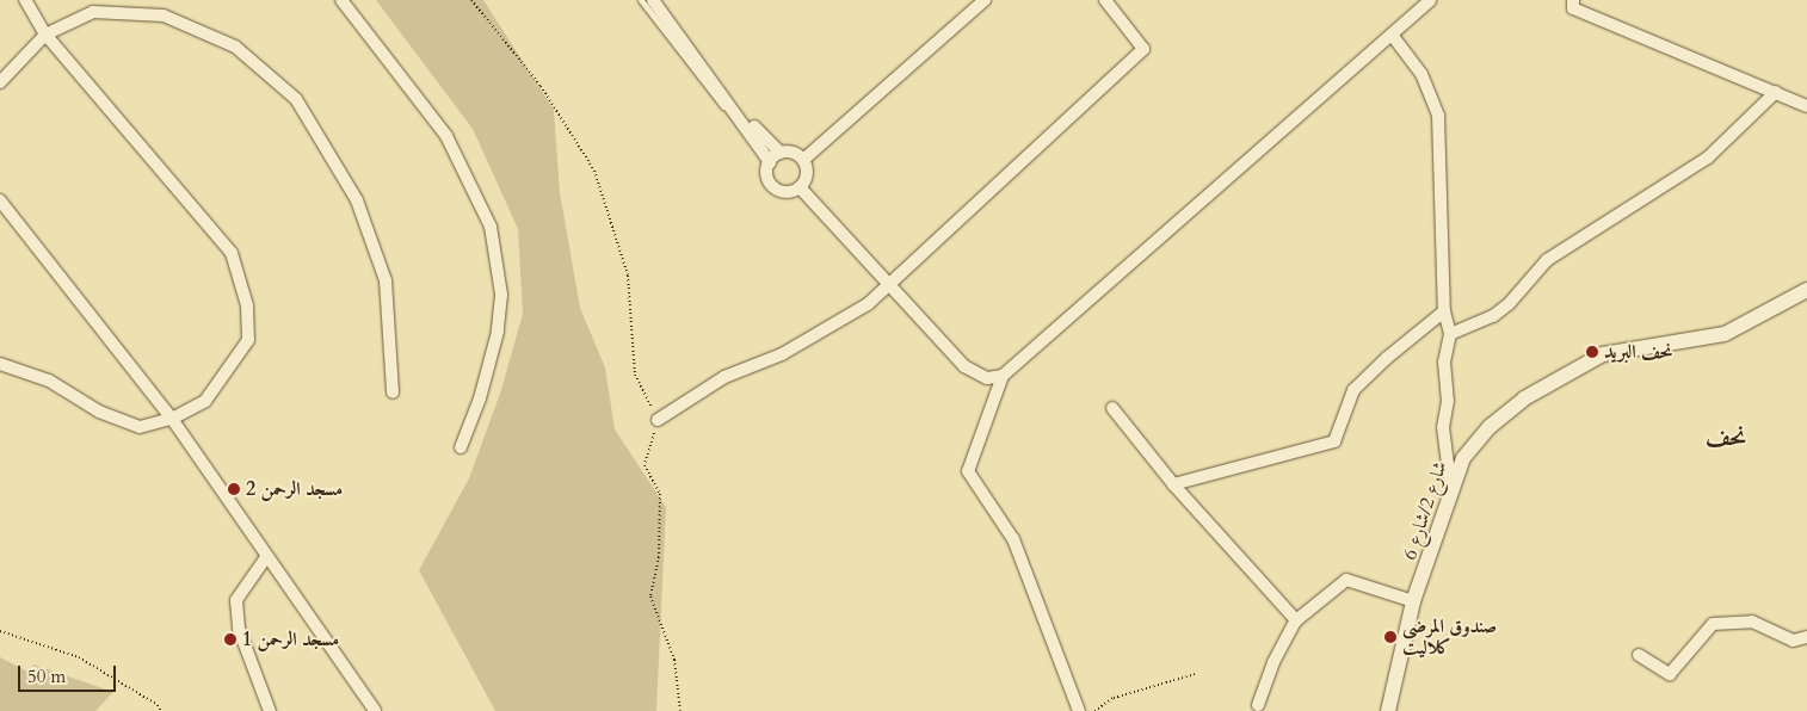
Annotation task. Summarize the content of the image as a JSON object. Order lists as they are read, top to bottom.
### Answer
{
  "streets": {
    "street": ["شارع 2/شارع 6"]
  },
  "districts": ["نحف"],
  "places": [
    "نحف البريد",
    "مسجد الرحمن 2",
    "صندوق المرضى كلاليت",
    "مسجد الرحمن 1"
  ],
  "scale_bar": "50 m"
}
